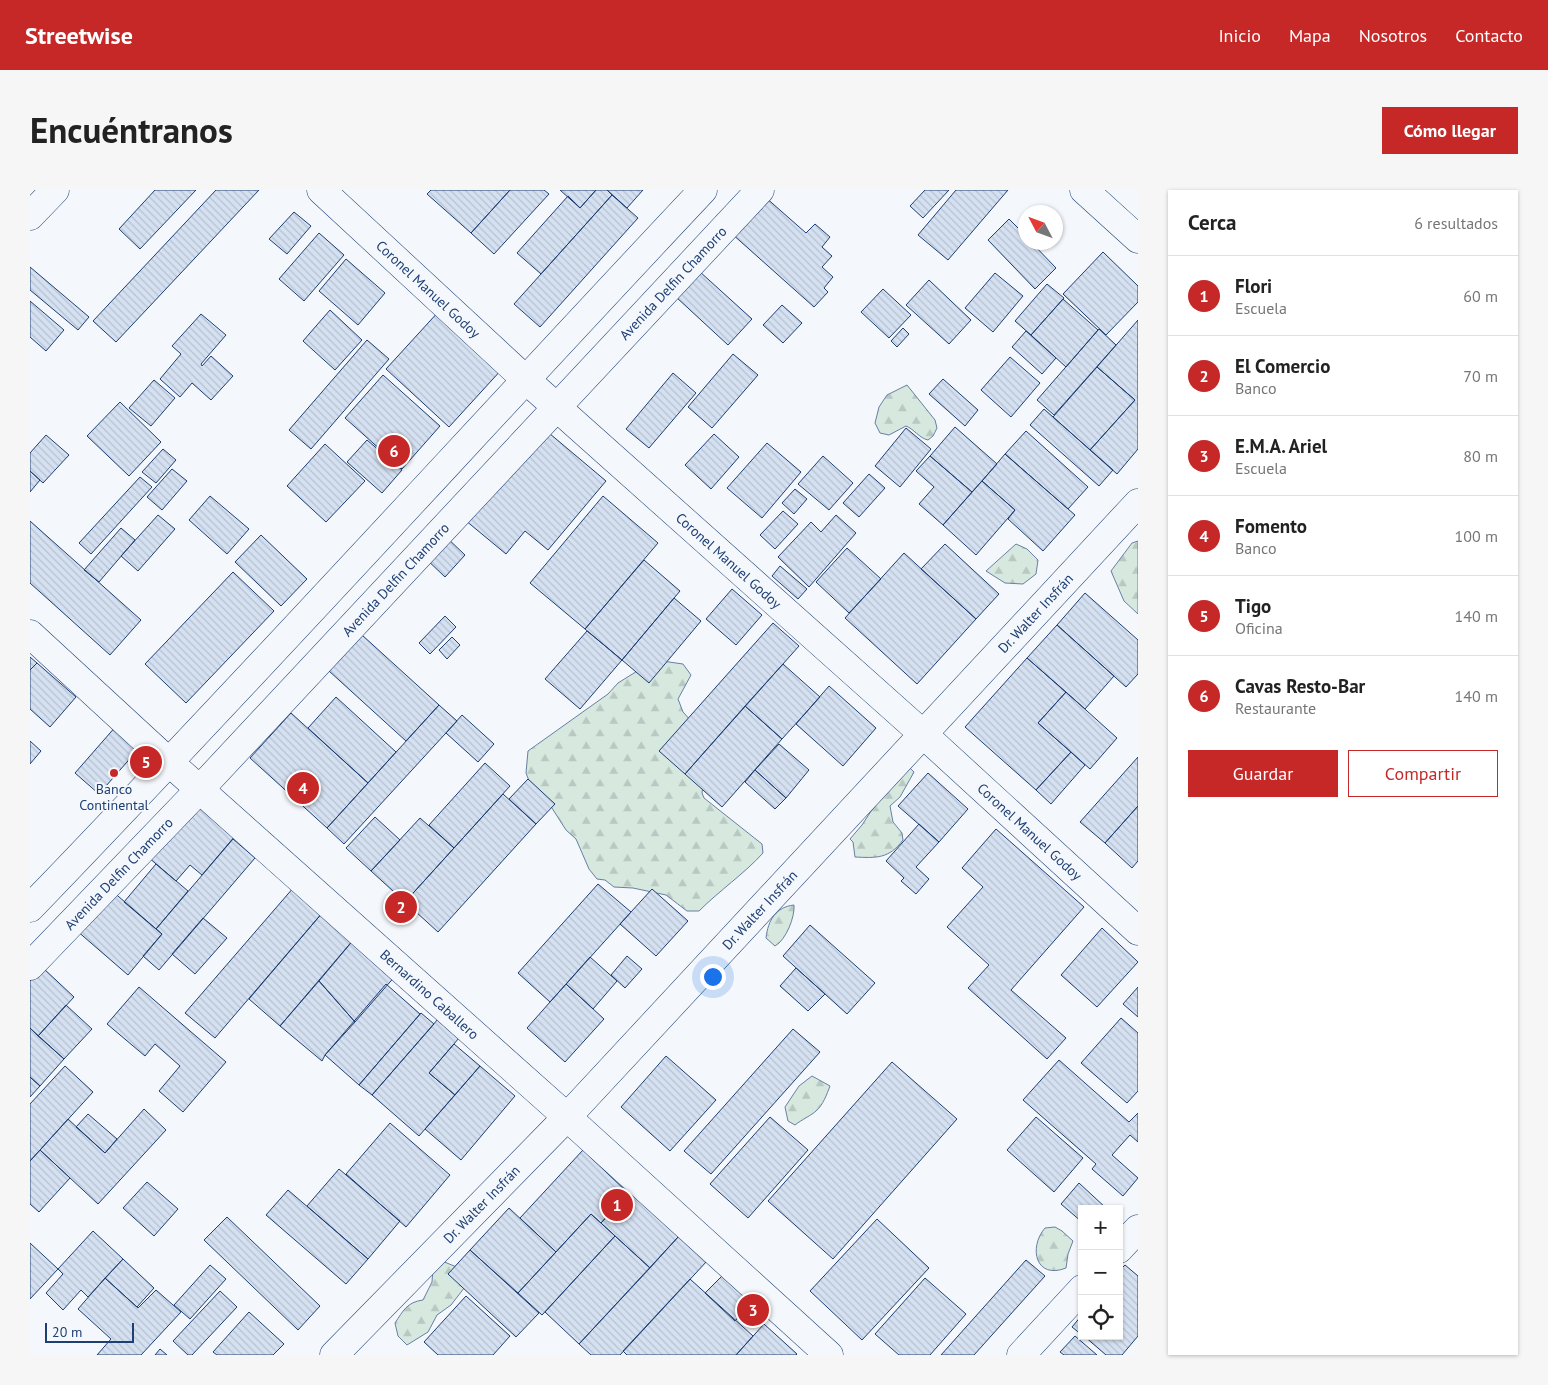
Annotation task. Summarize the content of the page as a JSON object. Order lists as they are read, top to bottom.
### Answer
{
  "streets": {
    "main road": [
      "Avenida Delfin Chamorro",
      "Coronel Manuel Godoy",
      "Dr. Walter Insfrán",
      "Bernardino Caballero"
    ]
  },
  "crossings": [
    ["Avenida Delfin Chamorro", "Coronel Manuel Godoy"],
    ["Avenida Delfin Chamorro", "Bernardino Caballero"],
    ["Coronel Manuel Godoy", "Dr. Walter Insfrán"],
    ["Dr. Walter Insfrán", "Bernardino Caballero"]
  ],
  "places": ["Banco Continental"],
  "scale_bar": "20 m",
  "north": "top left",
  "page": {
    "header": "Streetwise",
    "nav": [
      "Inicio",
      "Mapa",
      "Nosotros",
      "Contacto"
    ],
    "title": "Encuéntranos",
    "buttons": [
      "Cómo llegar",
      ["Guardar", "Compartir"]
    ],
    "heading": ["Cerca", "6 resultados"],
    "list": [
      {
        "mark": "1",
        "name": "Flori",
        "note": "Escuela",
        "value": "60 m"
      },
      {
        "mark": "2",
        "name": "El Comercio",
        "note": "Banco",
        "value": "70 m"
      },
      {
        "mark": "3",
        "name": "E.M.A. Ariel",
        "note": "Escuela",
        "value": "80 m"
      },
      {
        "mark": "4",
        "name": "Fomento",
        "note": "Banco",
        "value": "100 m"
      },
      {
        "mark": "5",
        "name": "Tigo",
        "note": "Oficina",
        "value": "140 m"
      },
      {
        "mark": "6",
        "name": "Cavas Resto-Bar",
        "note": "Restaurante",
        "value": "140 m"
      }
    ],
    "pins": [
      "6",
      "5",
      "4",
      "2",
      "1",
      "3"
    ],
    "map_buttons": ["+", "−"],
    "scale": "20 m"
  }
}
